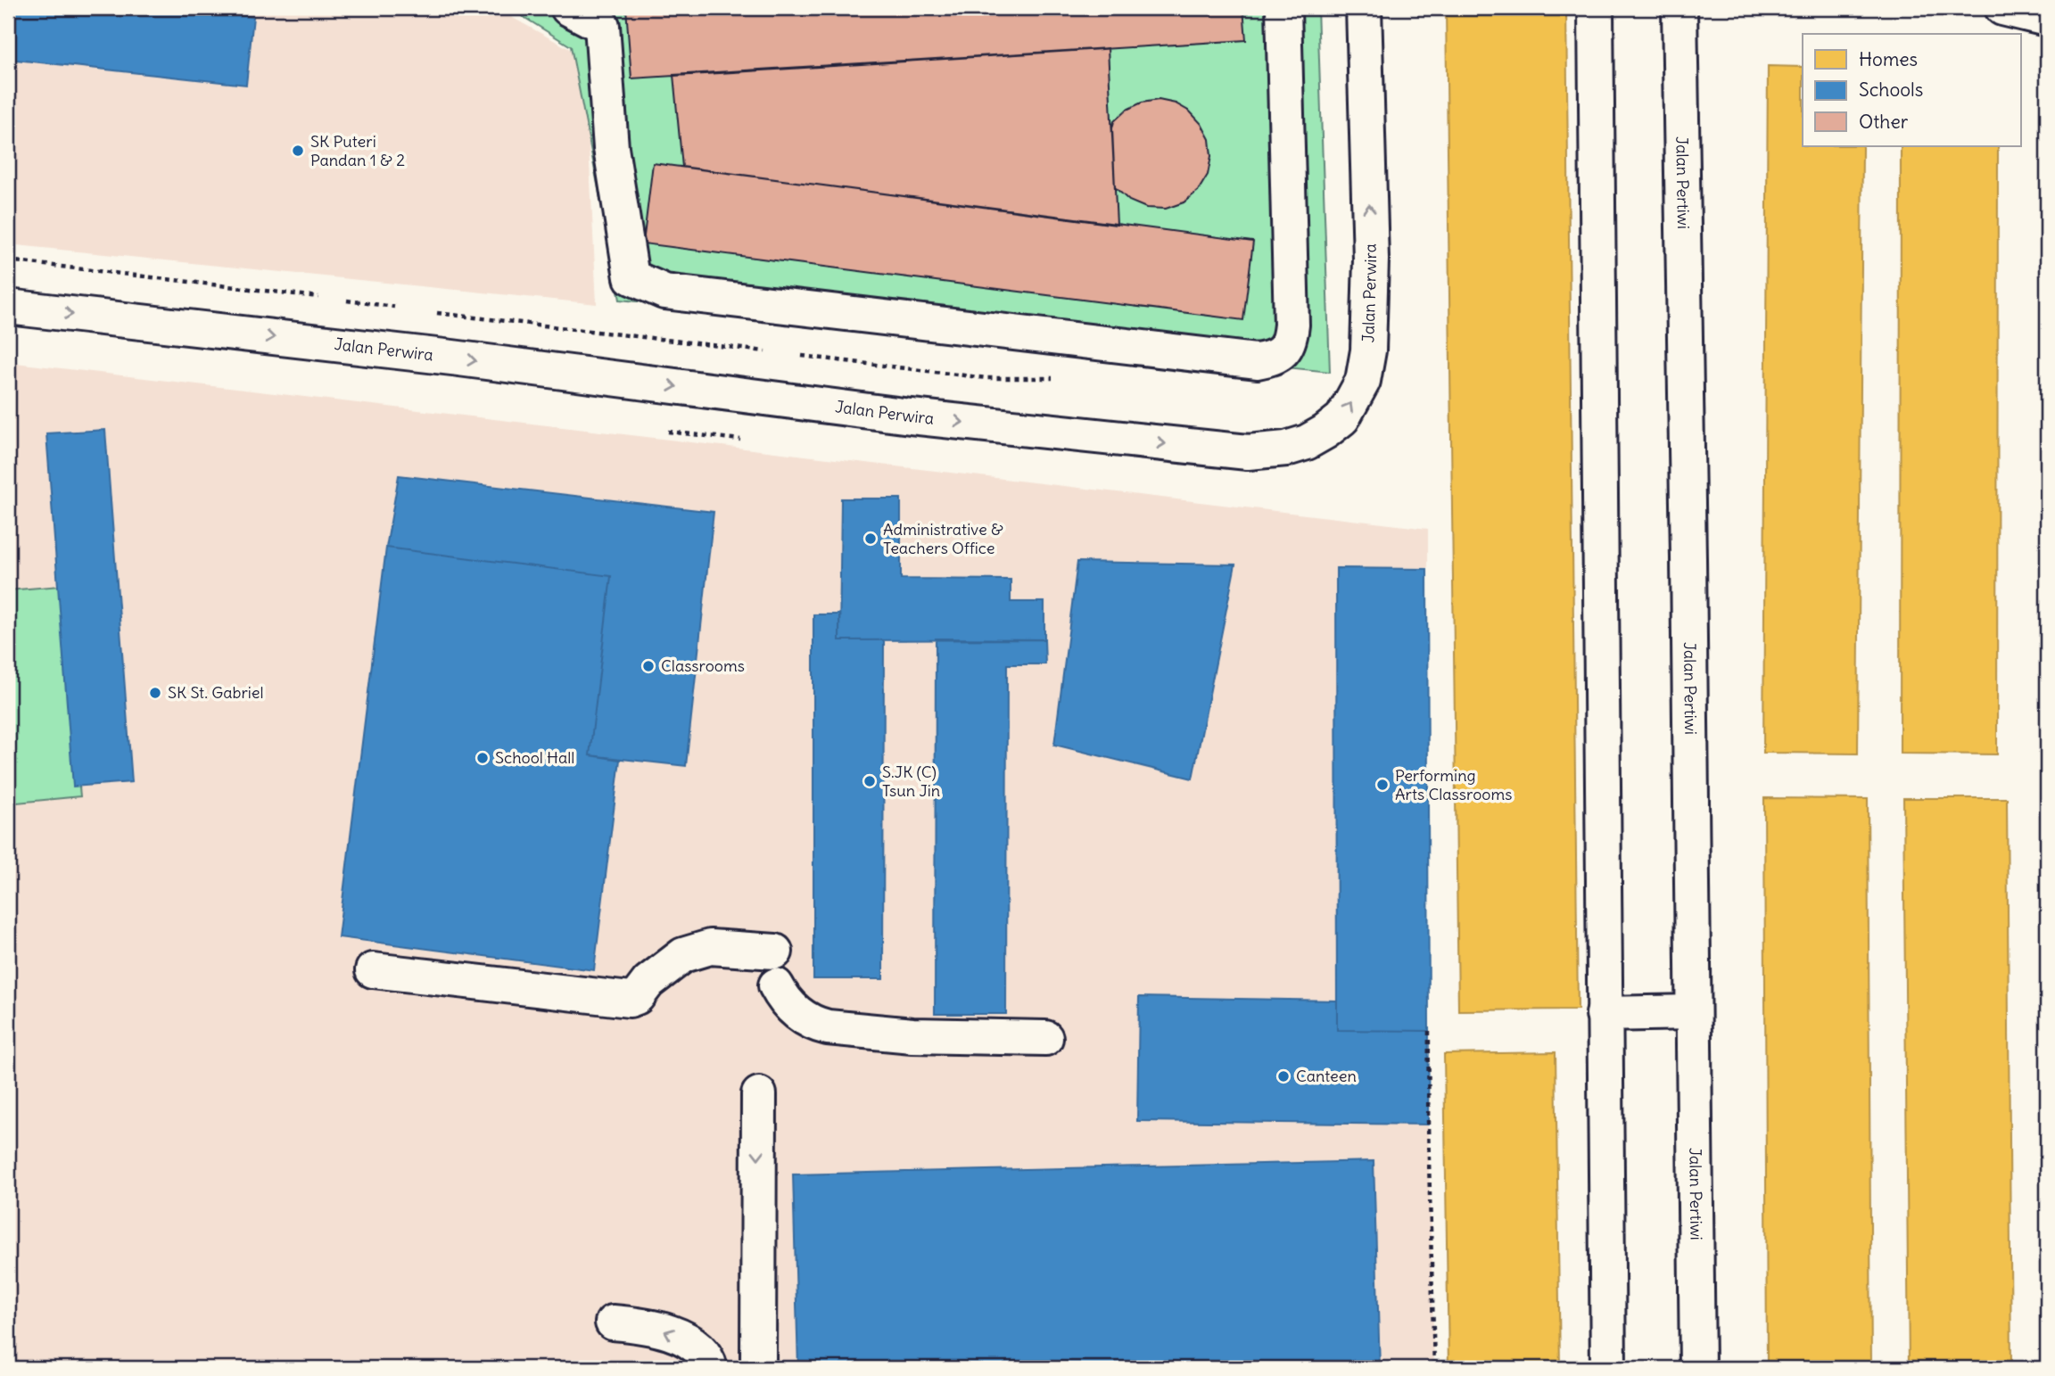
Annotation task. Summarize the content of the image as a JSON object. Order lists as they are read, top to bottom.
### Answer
{
  "streets": {
    "street": ["Jalan Pertiwi", "Jalan Perwira"]
  },
  "places": [
    "SK Puteri Pandan 1 & 2",
    "Administrative & Teachers Office",
    "Classrooms",
    "SK St. Gabriel",
    "School Hall",
    "S.JK (C) Tsun Jin",
    "Performing Arts Classrooms",
    "Canteen"
  ],
  "legend": ["Homes", "Schools", "Other"]
}
